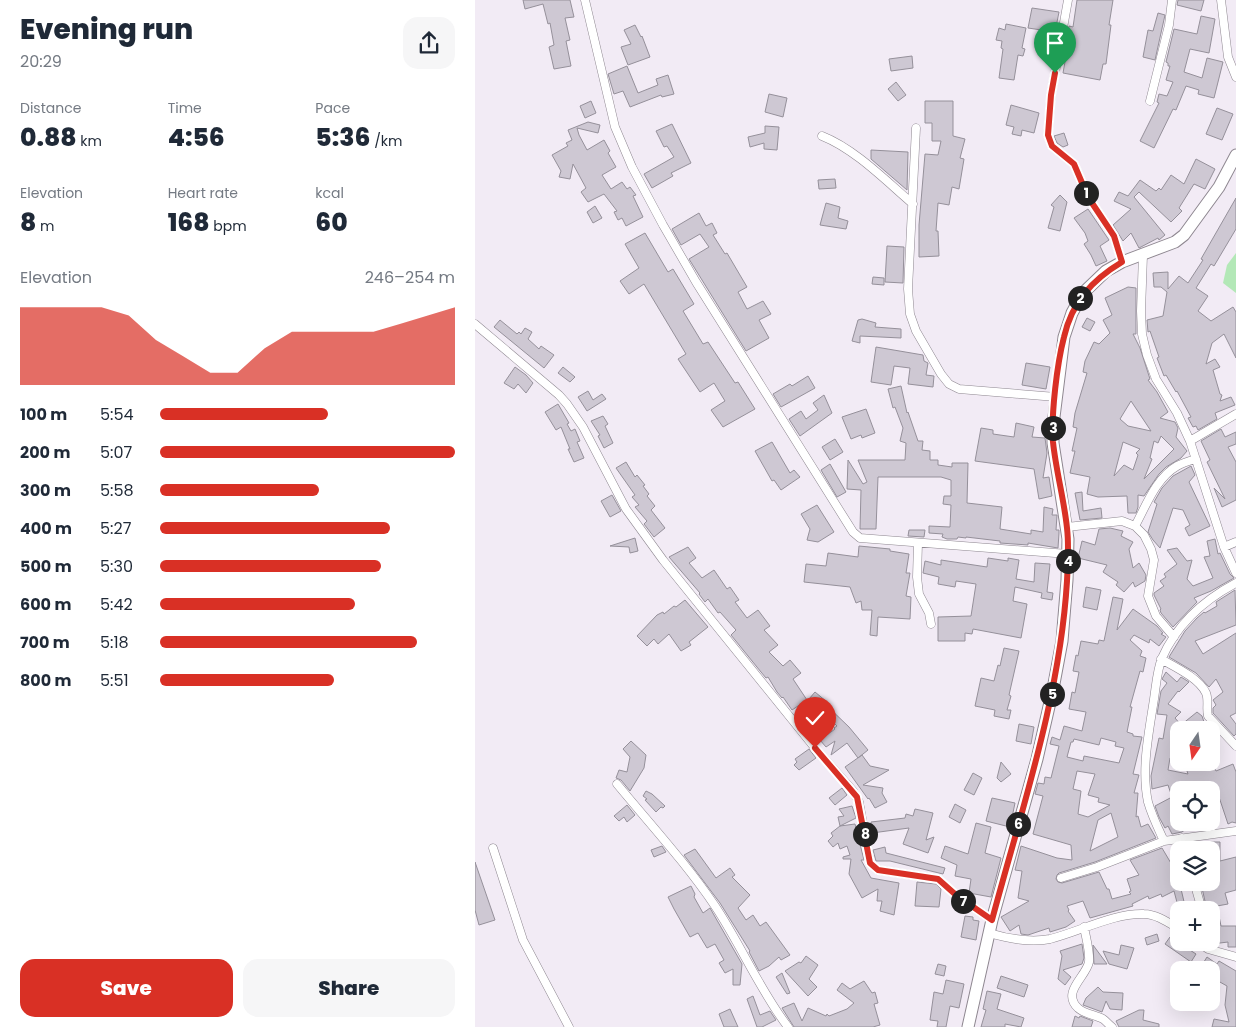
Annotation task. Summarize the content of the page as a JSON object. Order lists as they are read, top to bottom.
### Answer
{
  "north": "bottom",
  "page": {
    "heading": ["Evening run", "20:29"],
    "stats": [
      ["Distance", "0.88 km"],
      ["Time", "4:56"],
      ["Pace", "5:36 /km"],
      ["Elevation", "8 m"],
      ["Heart rate", "168 bpm"],
      ["kcal", "60"]
    ],
    "pins": [
      "1",
      "2",
      "3",
      "4",
      "5",
      "6",
      "8",
      "7"
    ],
    "chart": ["Elevation", "246–254 m"],
    "list": [
      {
        "name": "100 m",
        "note": "5:54"
      },
      {
        "name": "200 m",
        "note": "5:07"
      },
      {
        "name": "300 m",
        "note": "5:58"
      },
      {
        "name": "400 m",
        "note": "5:27"
      },
      {
        "name": "500 m",
        "note": "5:30"
      },
      {
        "name": "600 m",
        "note": "5:42"
      },
      {
        "name": "700 m",
        "note": "5:18"
      },
      {
        "name": "800 m",
        "note": "5:51"
      }
    ],
    "map_buttons": ["+", "−"],
    "buttons": ["Save", "Share"]
  }
}
